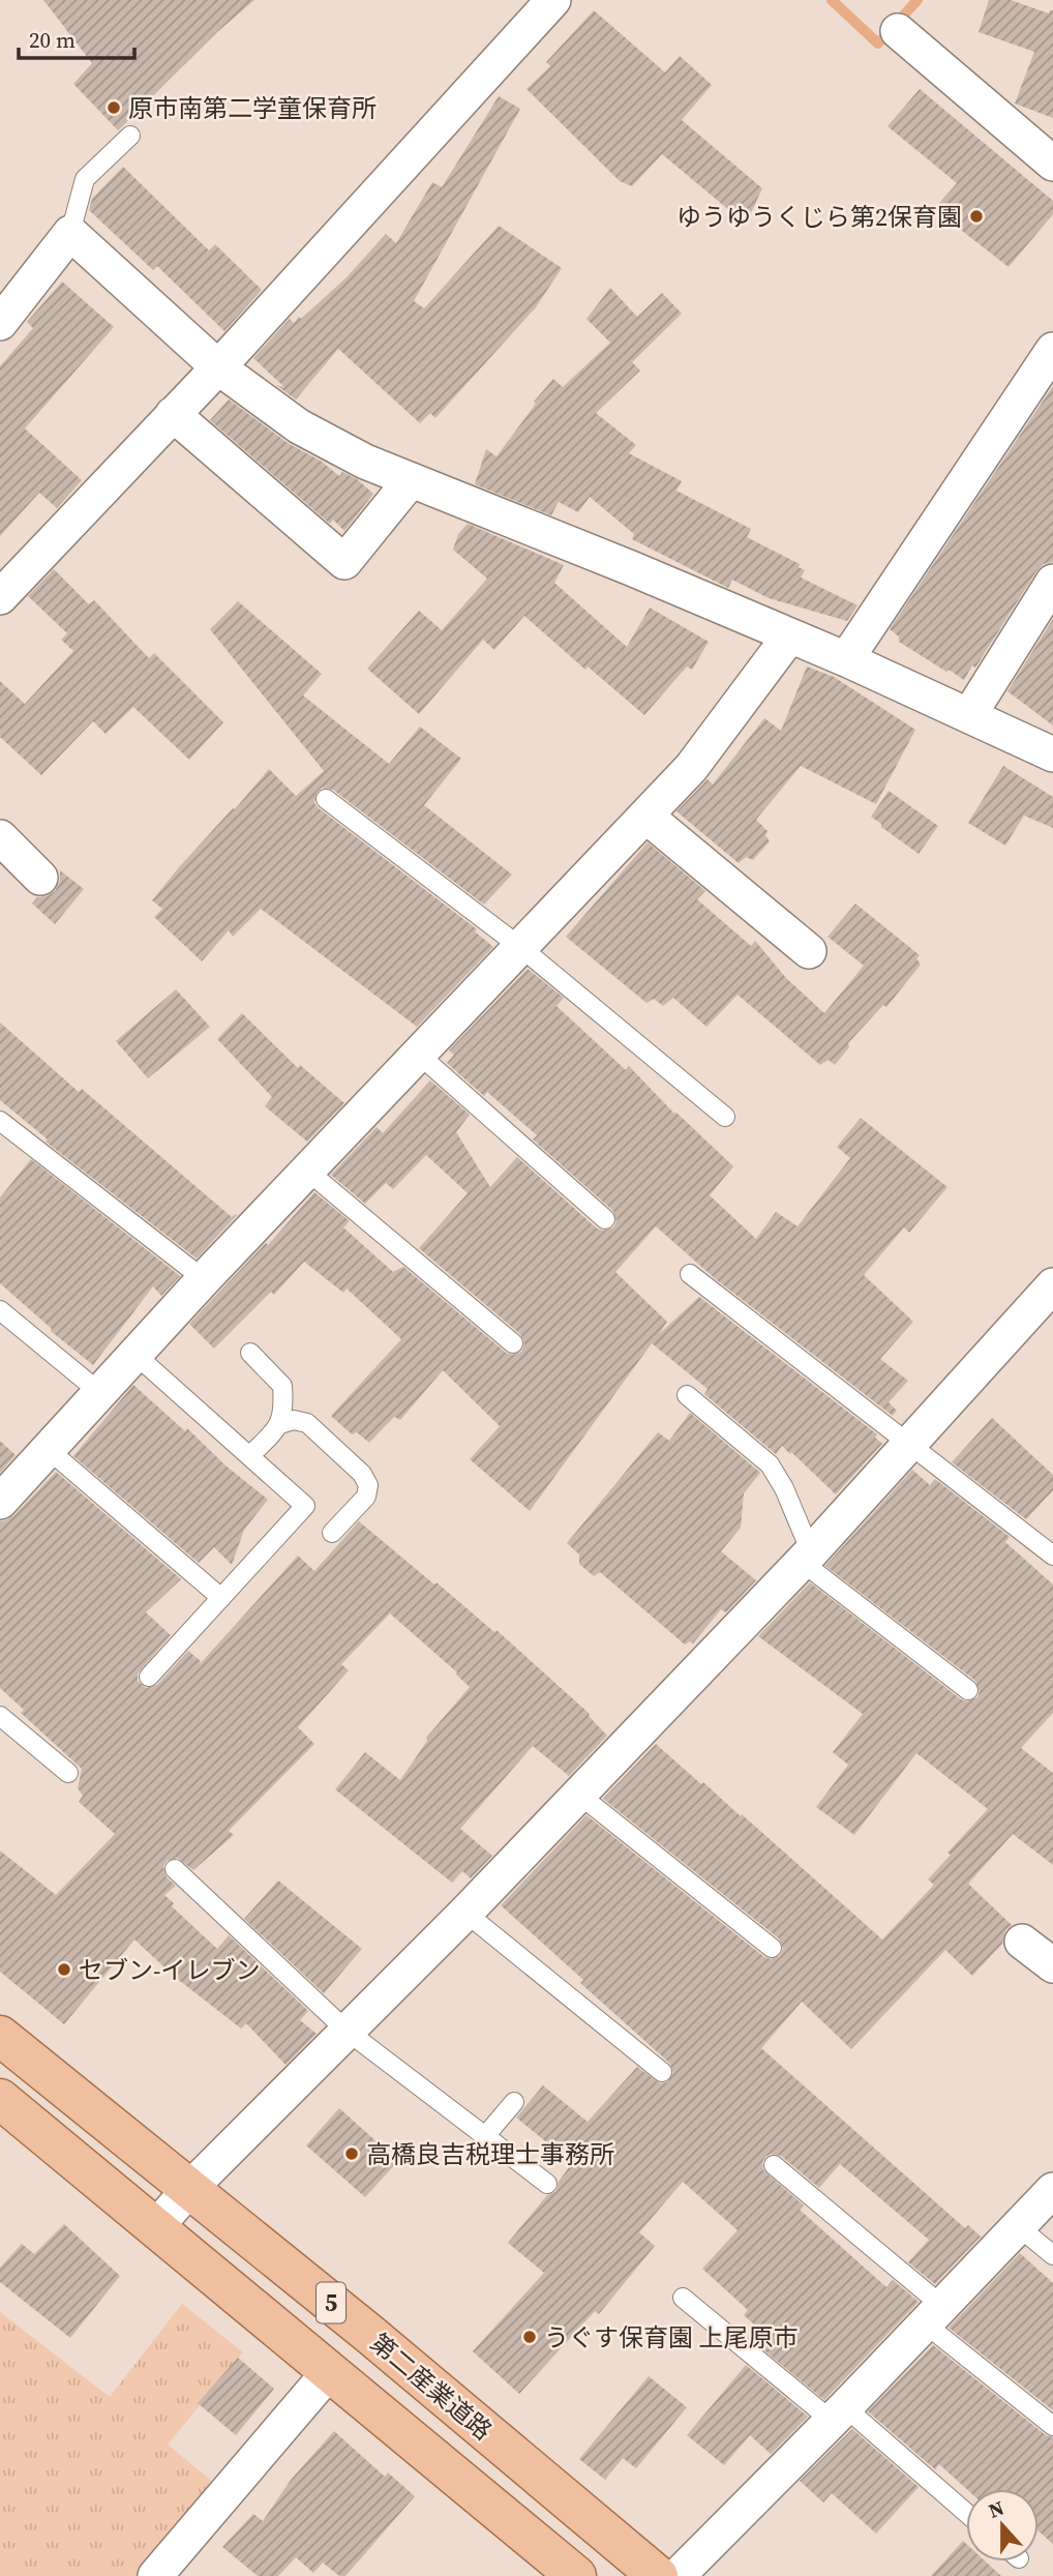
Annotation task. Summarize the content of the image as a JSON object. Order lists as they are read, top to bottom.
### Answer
{
  "streets": {
    "main road": ["5", "第二産業道路"]
  },
  "places": [
    "原市南第二学童保育所",
    "ゆうゆうくじら第2保育園",
    "セブン-イレブン",
    "高橋良吉税理士事務所",
    "うぐす保育園 上尾原市"
  ],
  "scale_bar": "20 m",
  "north": "top"
}
